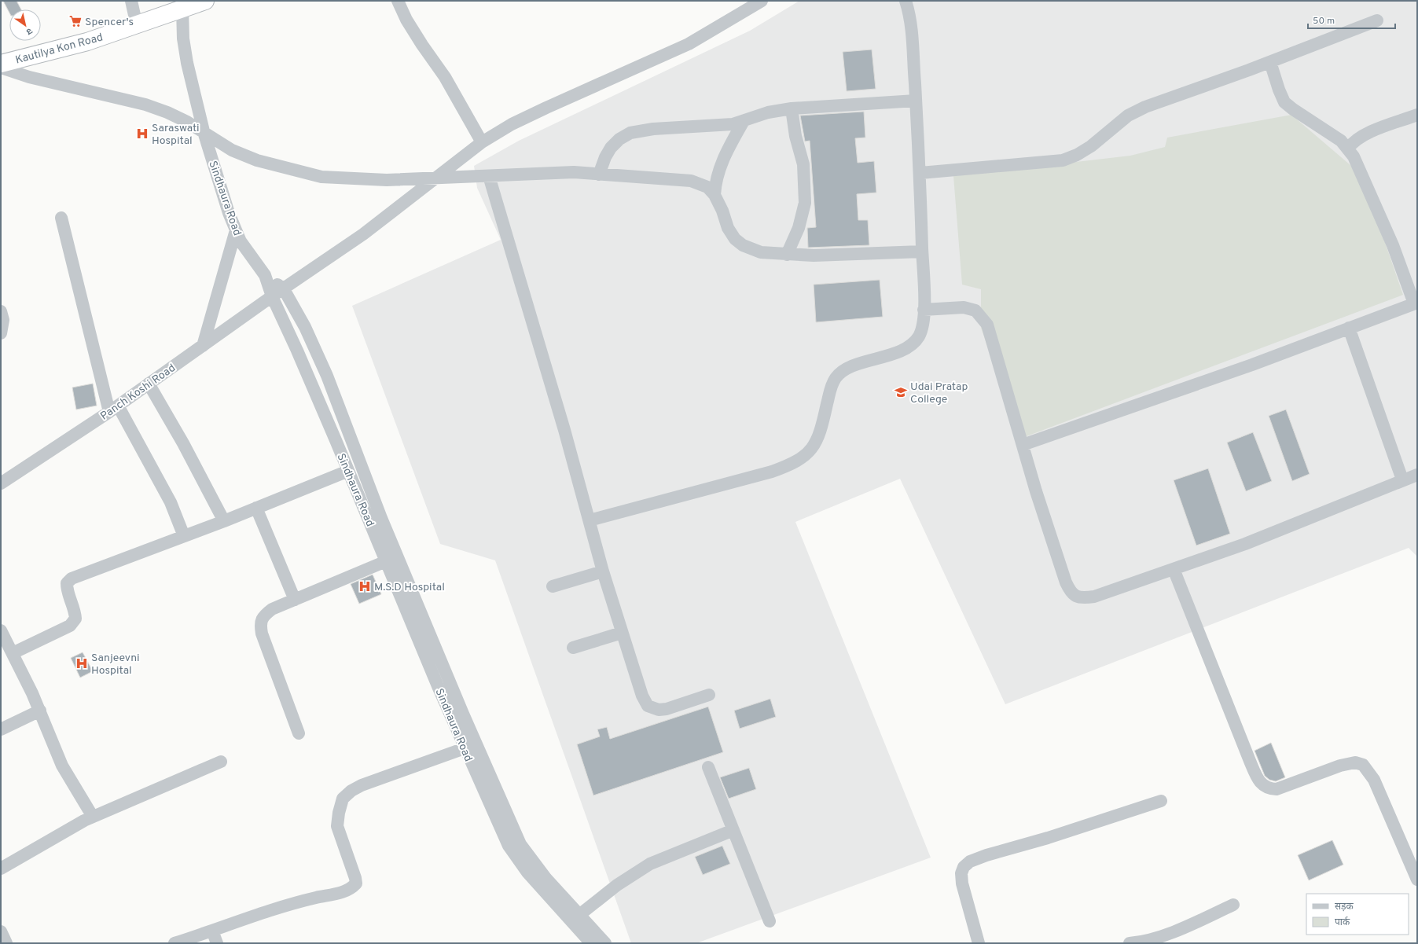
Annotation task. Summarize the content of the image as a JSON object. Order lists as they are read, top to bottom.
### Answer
{
  "streets": {
    "highway": ["Kautilya Kon Road"],
    "street": ["Sindhaura Road", "Panch Koshi Road"]
  },
  "crossings": [
    ["Kautilya Kon Road", "Sindhaura Road"],
    ["Sindhaura Road", "Panch Koshi Road"]
  ],
  "places": {
    "supermarket": ["Spencer's"],
    "hospital": ["Saraswati Hospital", "M.S.D Hospital", "Sanjeevni Hospital"],
    "school or university": ["Udai Pratap College"]
  },
  "legend": ["सड़क", "पार्क"],
  "scale_bar": "50 m",
  "north": "bottom right"
}
